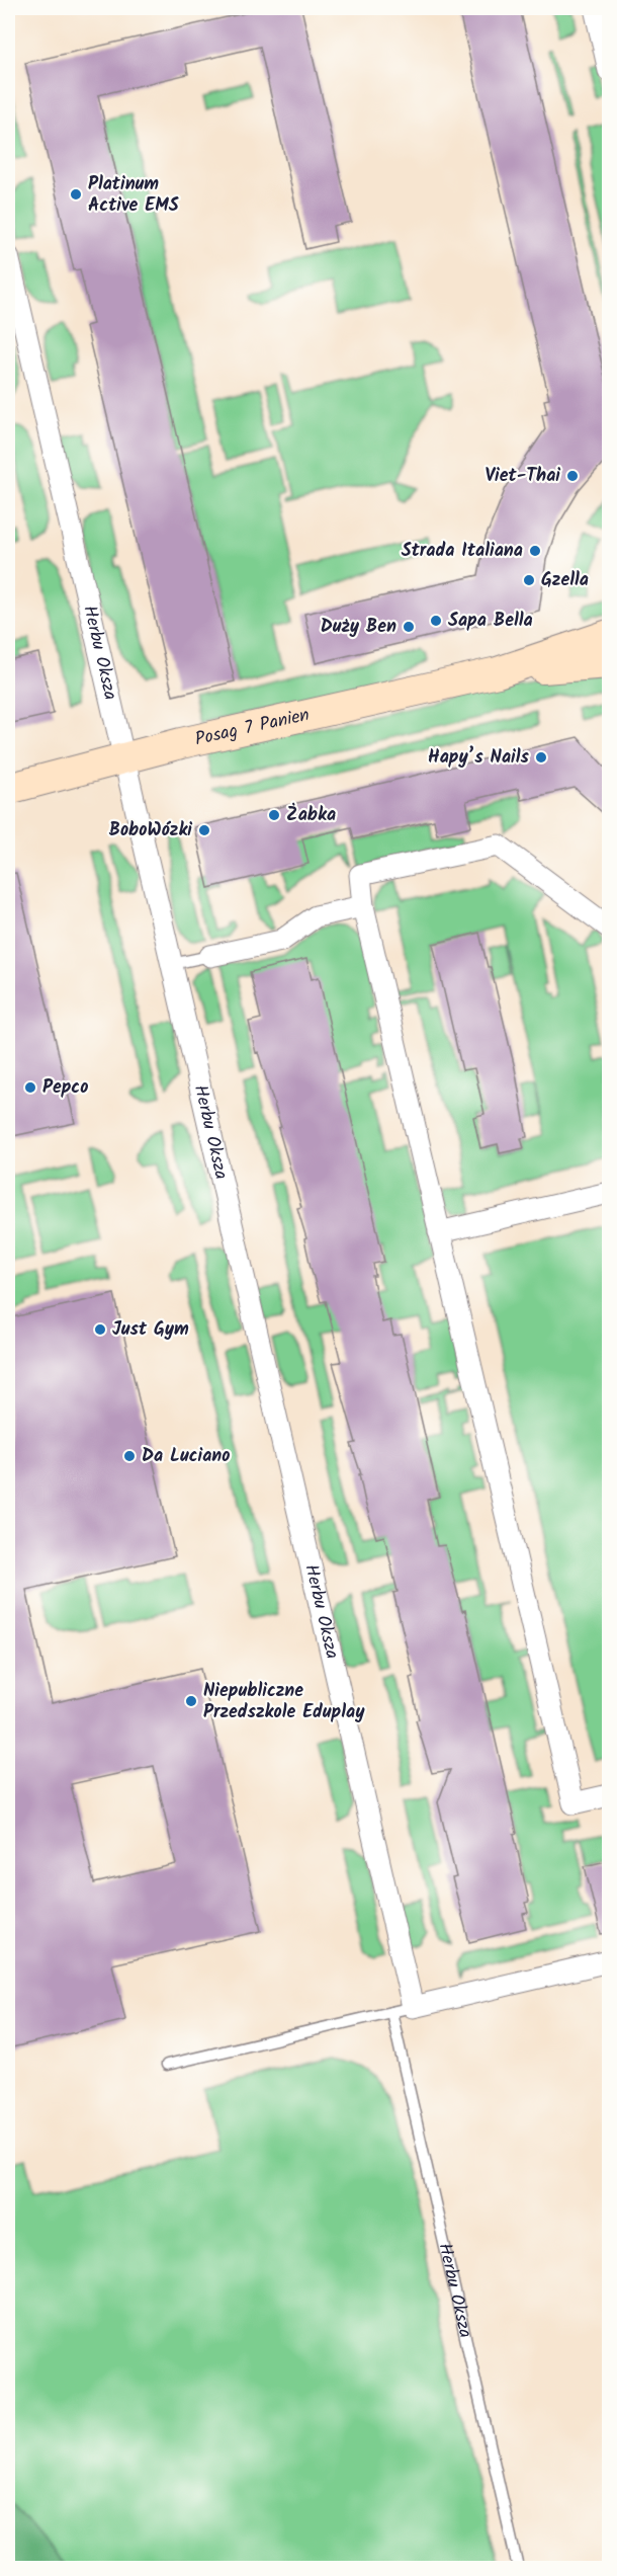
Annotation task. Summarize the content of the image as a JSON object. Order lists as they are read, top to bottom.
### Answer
{
  "streets": {
    "street": ["Herbu Oksza", "Posag 7 Panien"]
  },
  "crossings": [
    ["Herbu Oksza", "Posag 7 Panien"]
  ],
  "places": [
    "Platinum Active EMS",
    "Viet-Thai",
    "Strada Italiana",
    "Gzella",
    "Sapa Bella",
    "Duży Ben",
    "Hapy’s Nails",
    "Żabka",
    "BoboWózki",
    "Pepco",
    "Just Gym",
    "Da Luciano",
    "Niepubliczne Przedszkole Eduplay"
  ]
}
